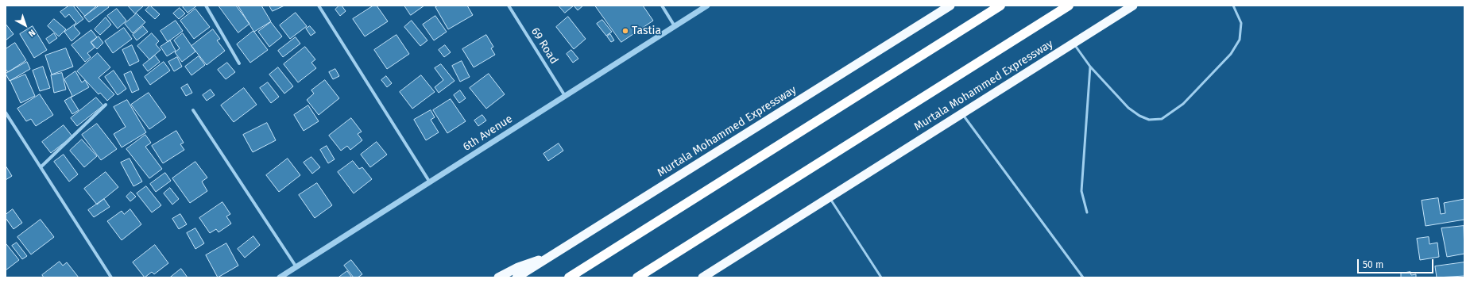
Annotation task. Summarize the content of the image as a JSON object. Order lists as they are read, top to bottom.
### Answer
{
  "streets": {
    "highway": ["Murtala Mohammed Expressway"],
    "street": ["69 Road", "6th Avenue"]
  },
  "crossings": [
    ["69 Road", "6th Avenue"]
  ],
  "places": ["Tastia"],
  "scale_bar": "50 m",
  "north": "bottom right"
}
